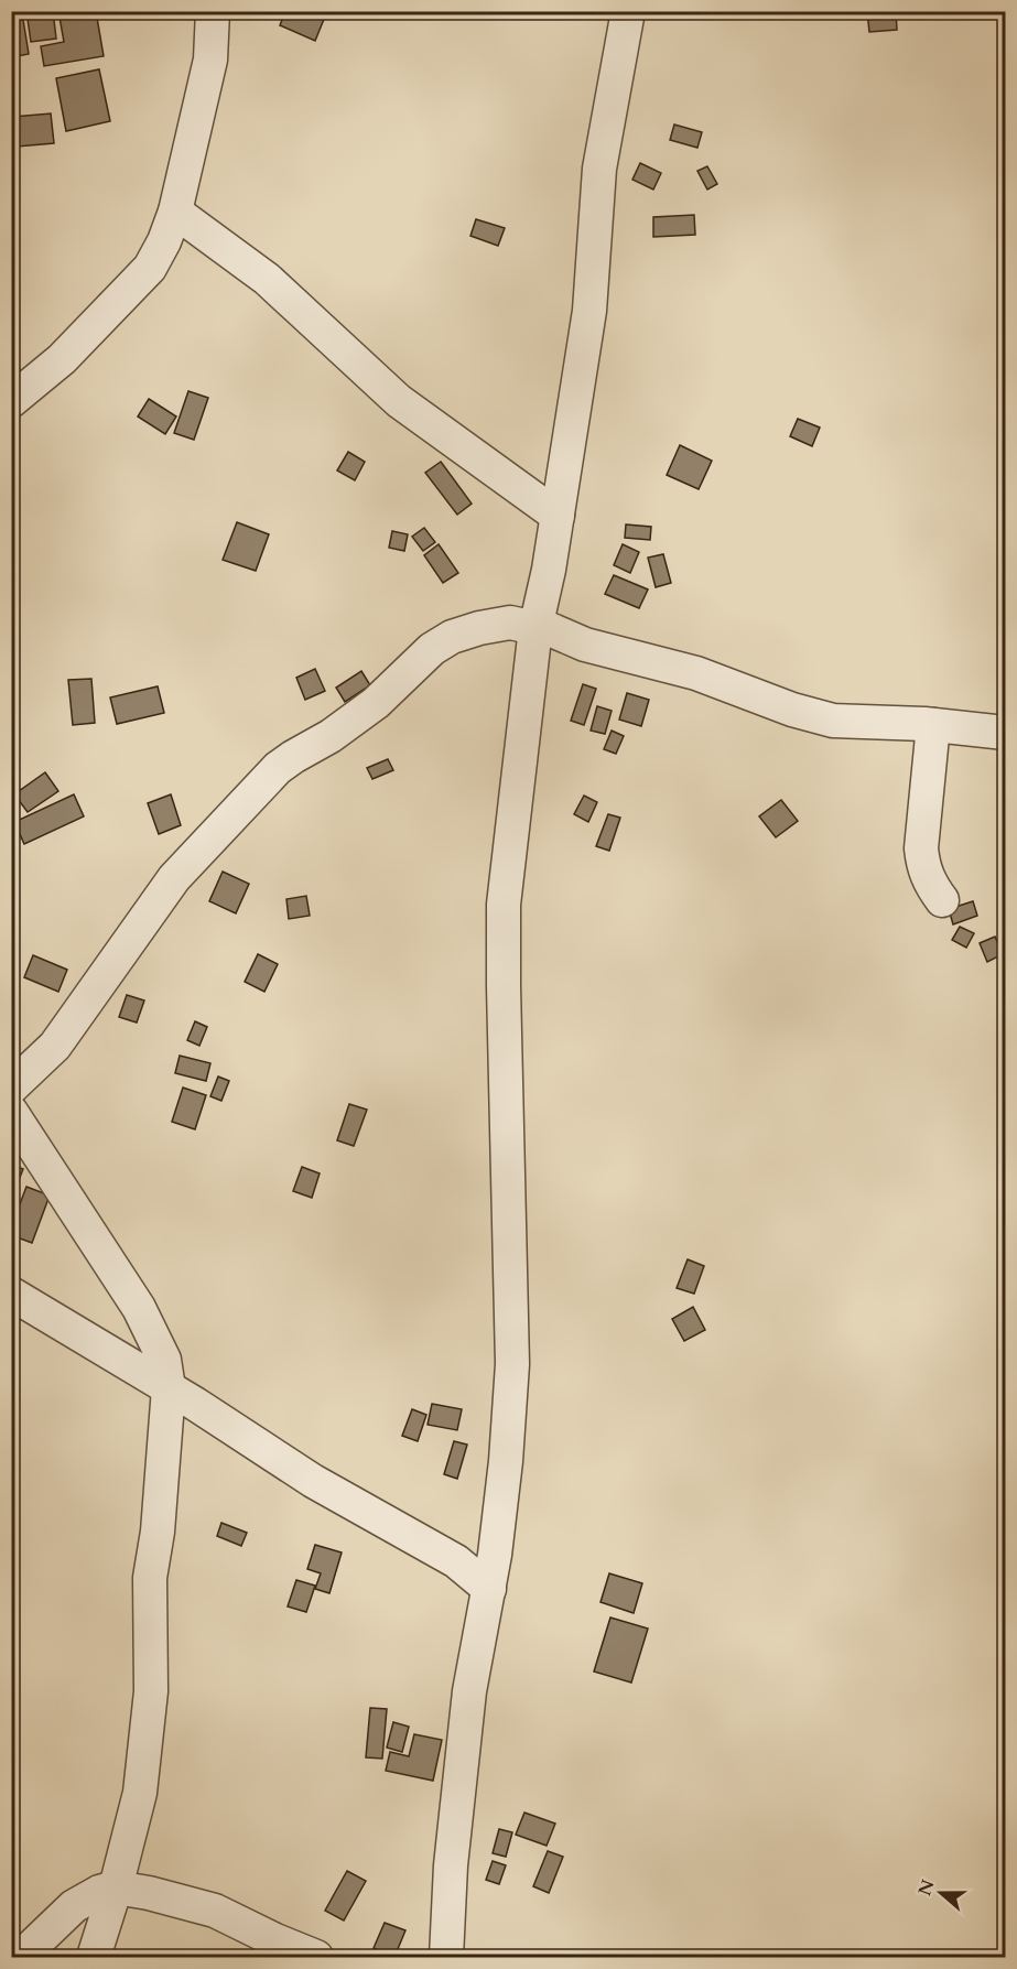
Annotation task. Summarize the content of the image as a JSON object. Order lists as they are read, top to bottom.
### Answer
{
  "north": "left"
}
